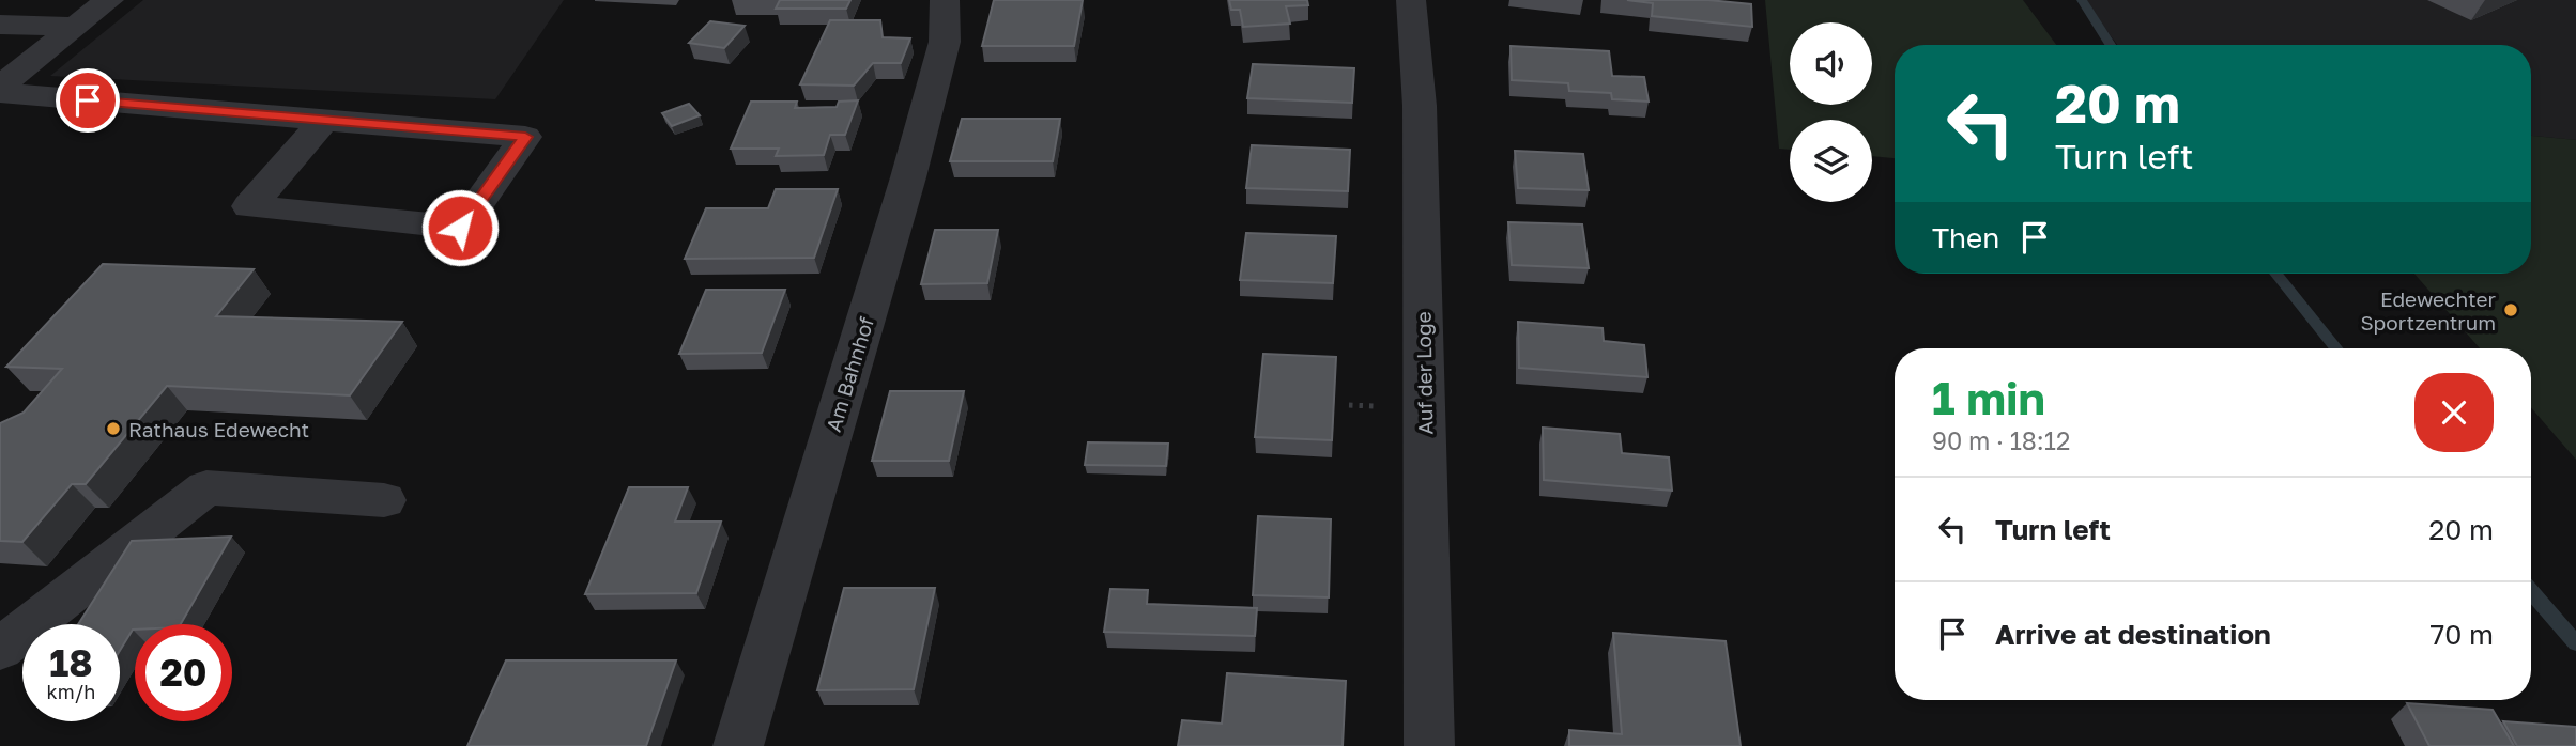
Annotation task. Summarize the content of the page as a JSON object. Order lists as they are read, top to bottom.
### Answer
{
  "streets": {
    "street": ["Auf der Loge", "Am Bahnhof"]
  },
  "places": ["Edewechter Sportzentrum", "Rathaus Edewecht"],
  "page": {
    "turn": ["20 m", "Turn left"],
    "then": "Then",
    "heading": ["1 min", "90 m · 18:12"],
    "list": [
      {
        "name": "Turn left",
        "value": "20 m"
      },
      {
        "name": "Arrive at destination",
        "value": "70 m"
      }
    ],
    "speed": "18 km/h",
    "limit": "20"
  }
}
